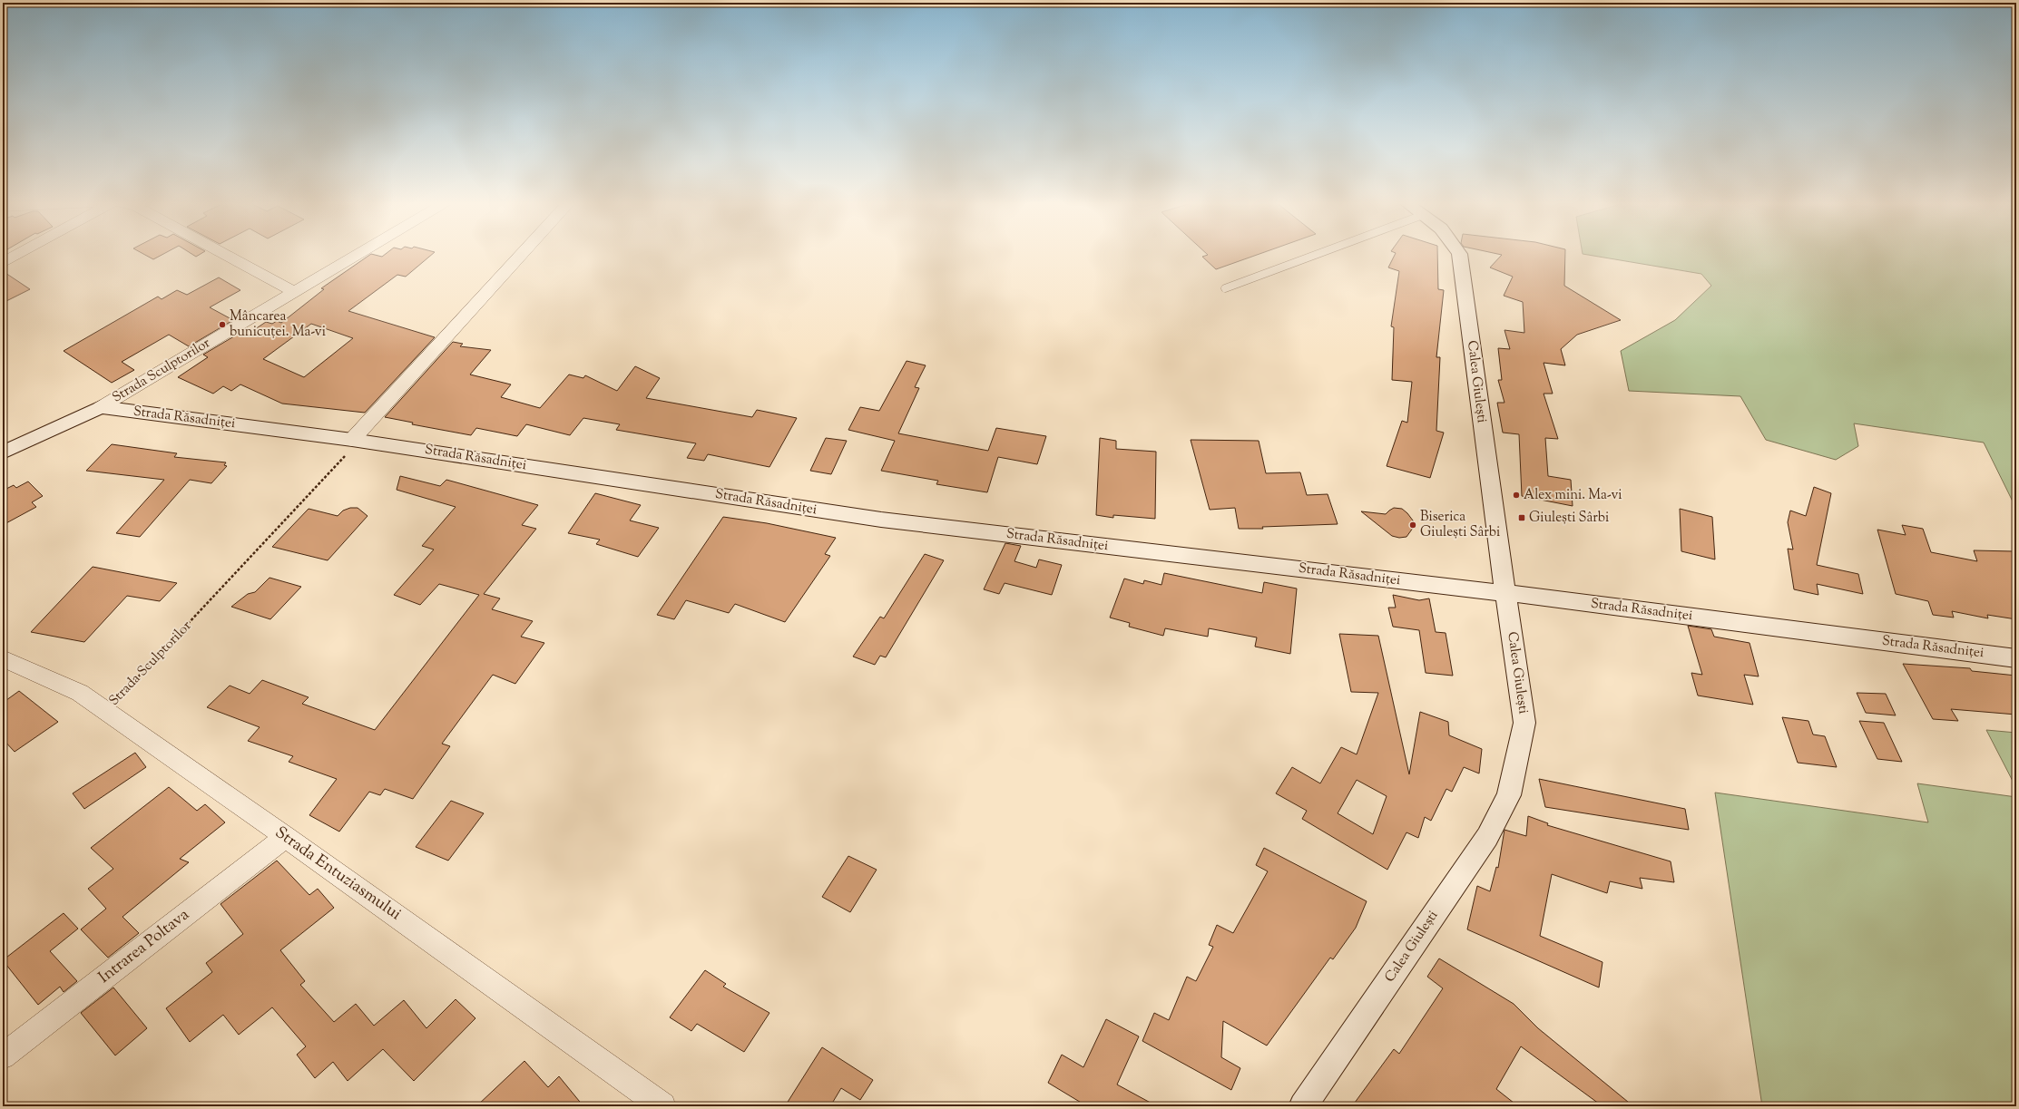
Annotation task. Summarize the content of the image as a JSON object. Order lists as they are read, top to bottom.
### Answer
{
  "streets": {
    "main road": ["Strada Sculptorilor", "Calea Giulești", "Strada Răsadniței"],
    "street": ["Strada Entuziasmului", "Intrarea Poltava"]
  },
  "crossings": [
    ["Strada Sculptorilor", "Strada Răsadniței"],
    ["Strada Sculptorilor", "Strada Entuziasmului"],
    ["Calea Giulești", "Strada Răsadniței"],
    ["Strada Entuziasmului", "Intrarea Poltava"]
  ],
  "places": {
    "other": ["Mâncarea bunicuței. Ma-vi", "Alex mini. Ma-vi", "Biserica Giulești Sârbi"],
    "transit": ["Giulești Sârbi"]
  }
}
